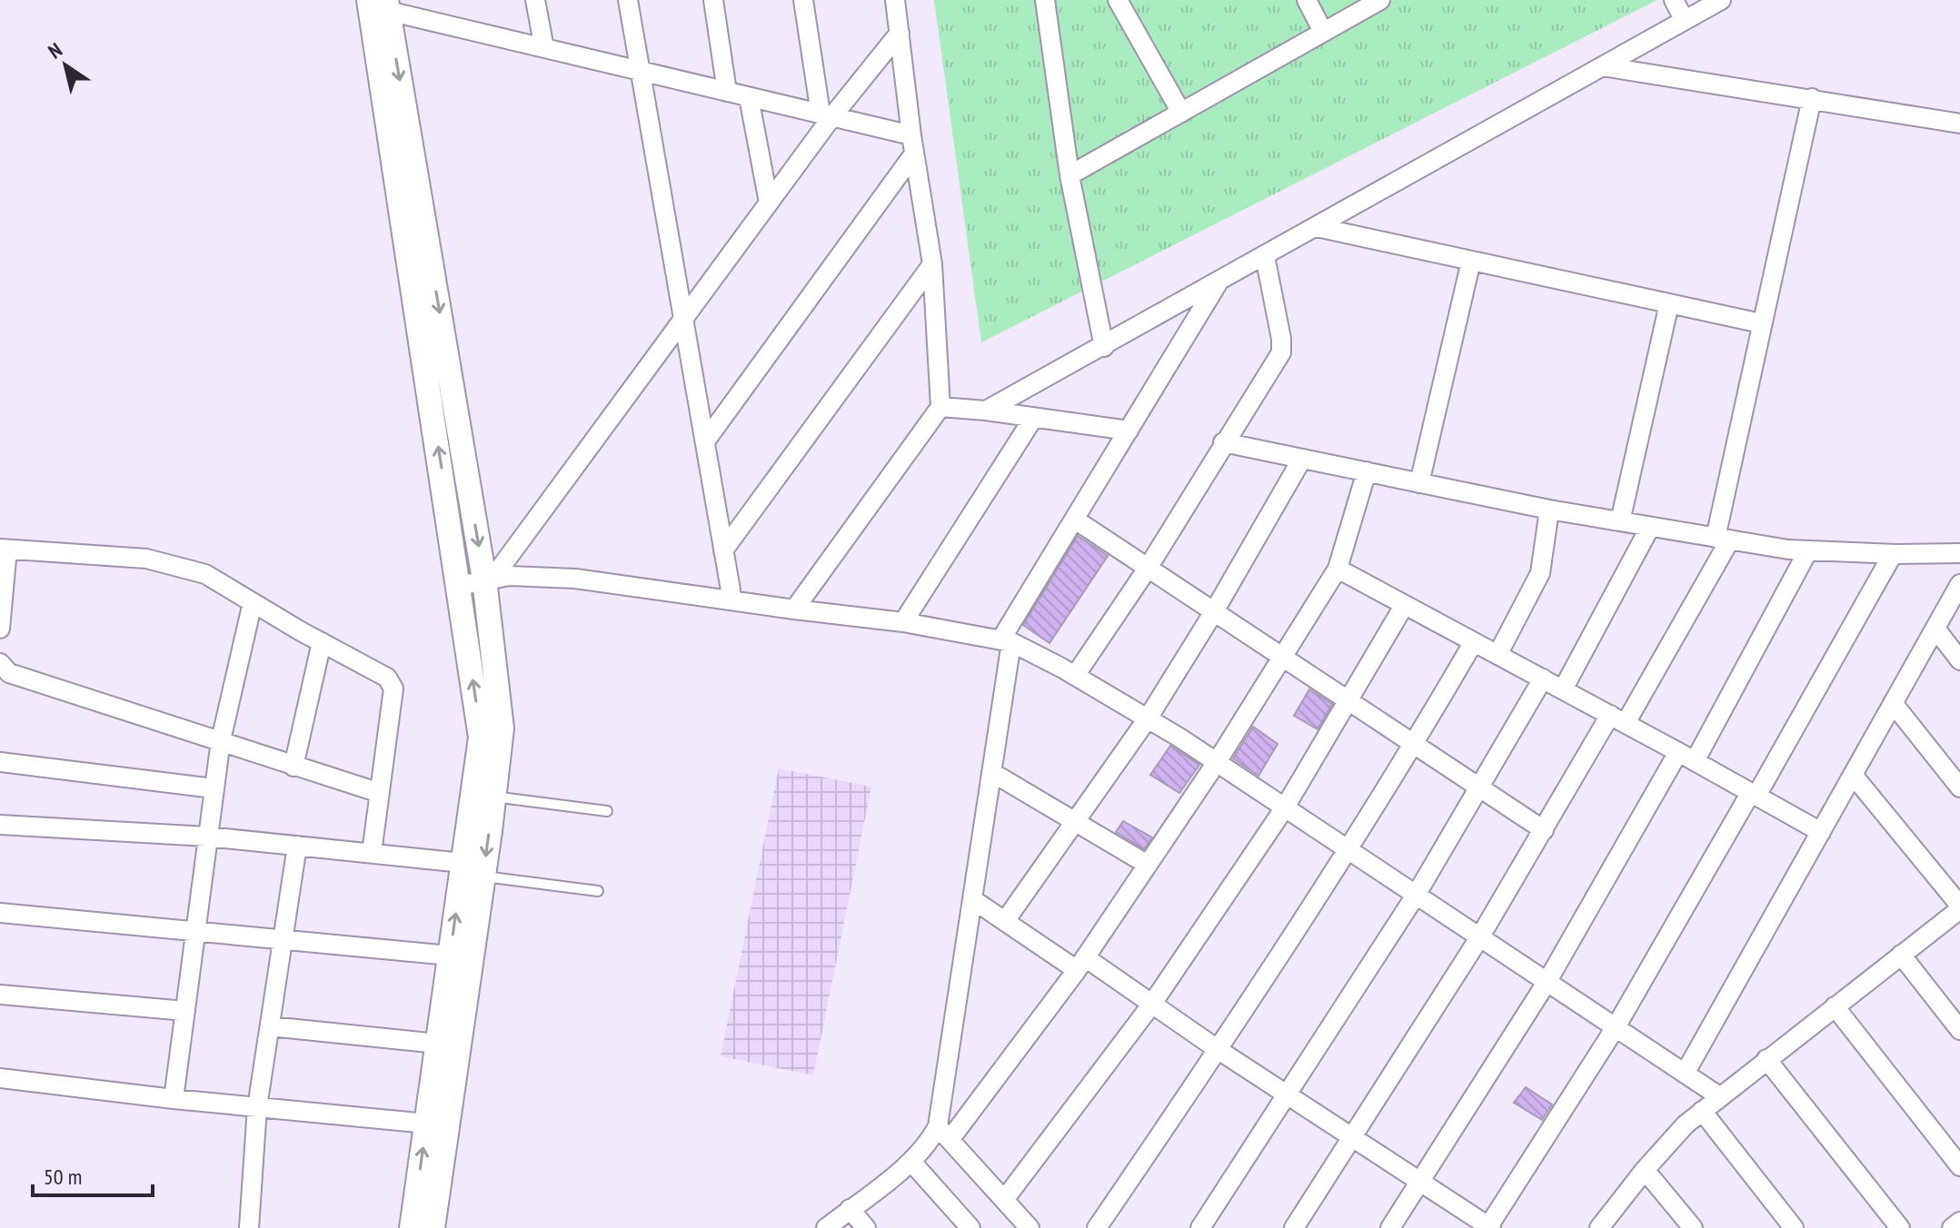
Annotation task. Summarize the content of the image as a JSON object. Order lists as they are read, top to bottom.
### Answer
{
  "scale_bar": "50 m",
  "north": "top left"
}
